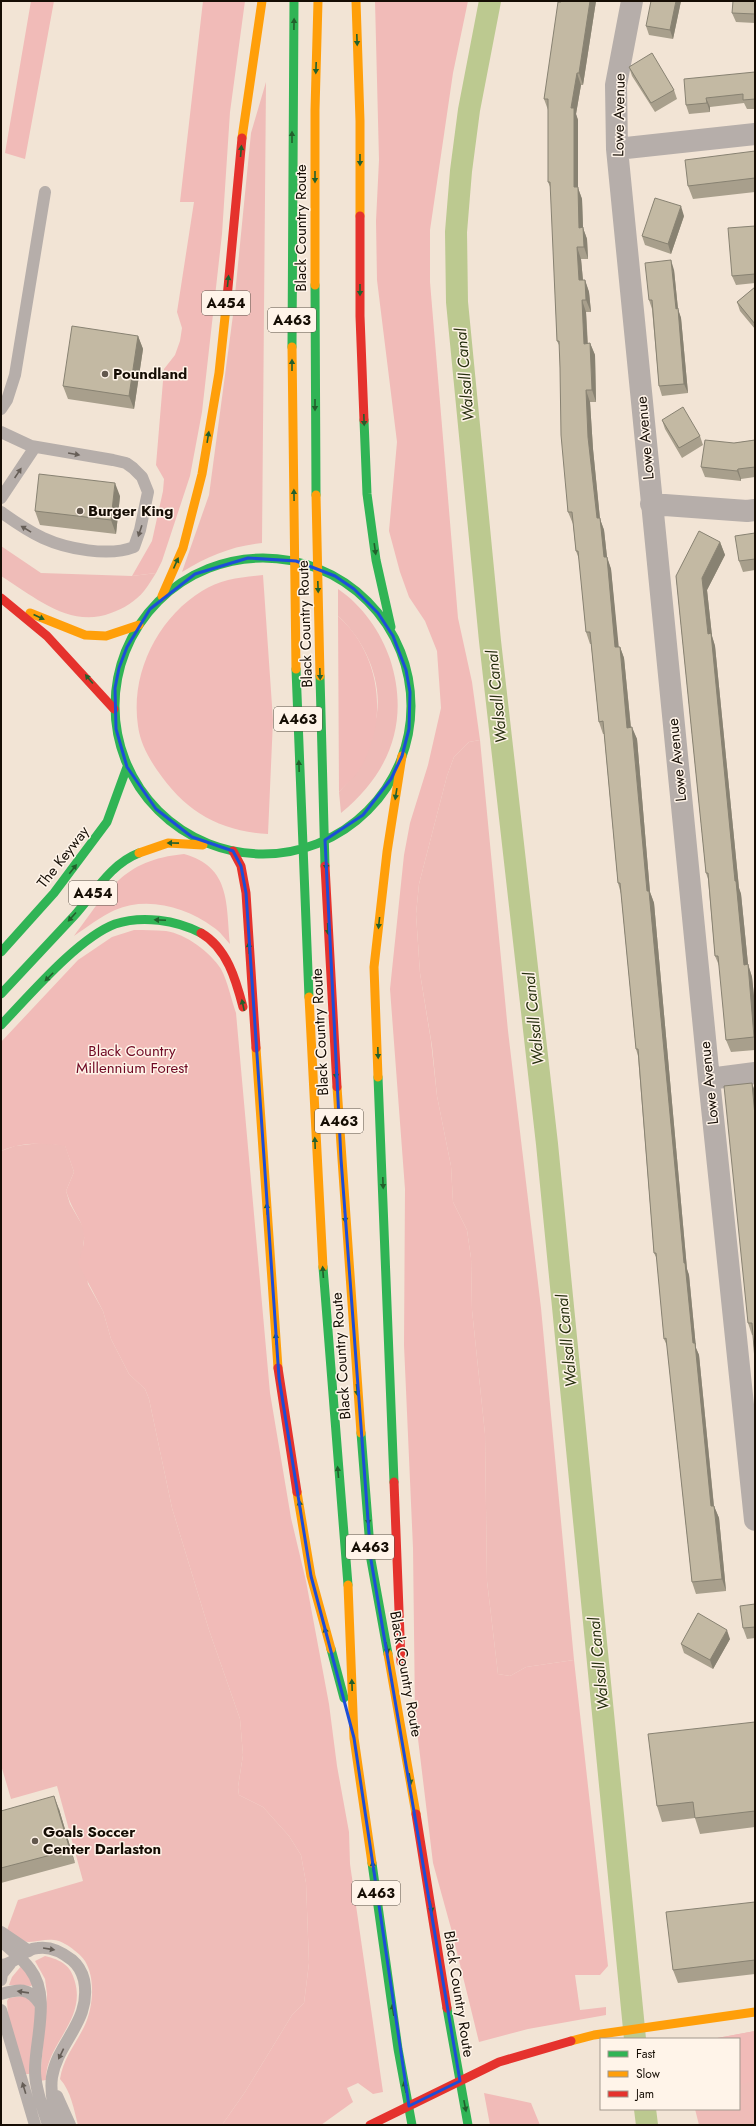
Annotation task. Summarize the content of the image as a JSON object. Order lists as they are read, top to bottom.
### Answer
{
  "streets": {
    "main road": [
      "Black Country Route",
      "A454",
      "A463",
      "The Keyway"
    ],
    "street": ["Lowe Avenue"]
  },
  "one_way": ["The Keyway"],
  "water": ["Walsall Canal"],
  "parks": ["Black Country Millennium Forest"],
  "places": ["Poundland", "Burger King", "Goals Soccer Center Darlaston"],
  "legend": ["Fast", "Slow", "Jam"]
}
